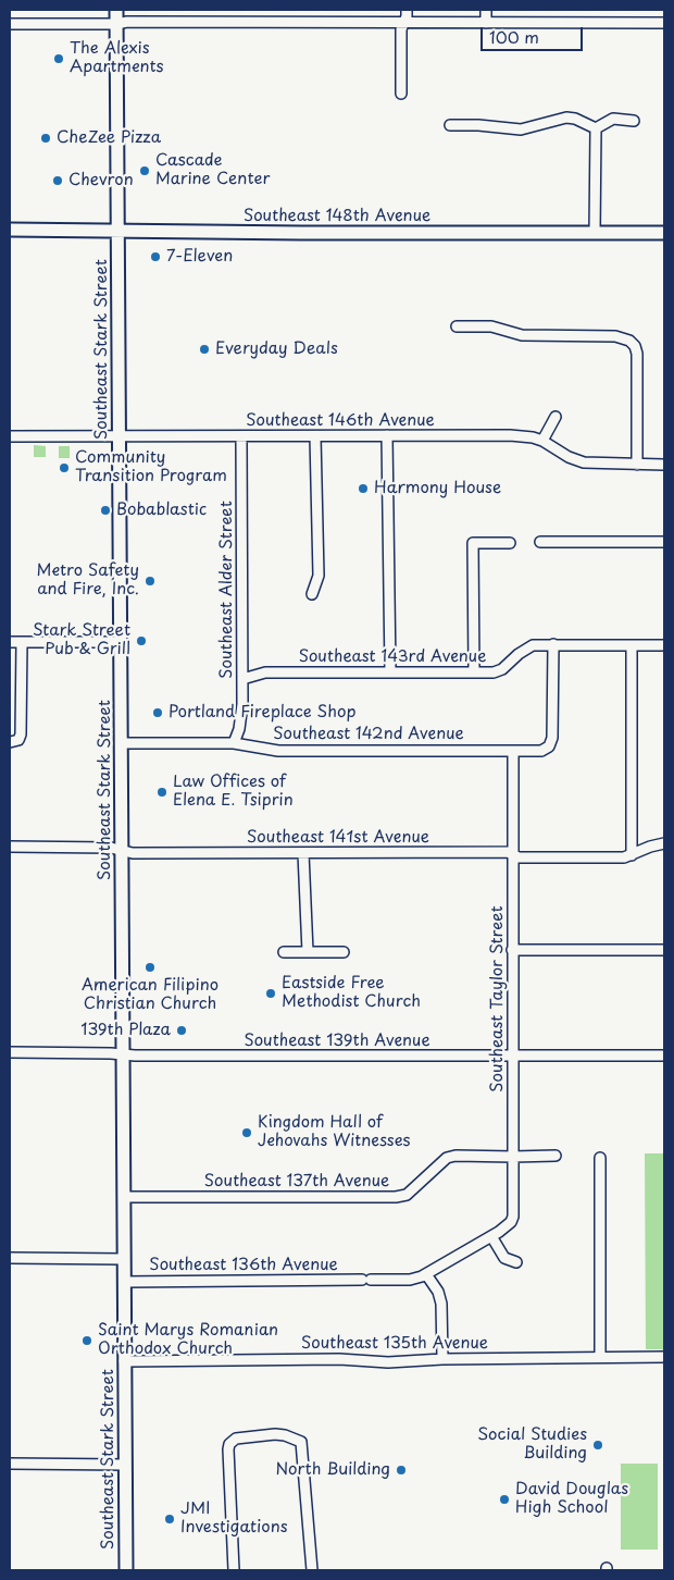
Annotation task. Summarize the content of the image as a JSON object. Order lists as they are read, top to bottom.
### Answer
{
  "streets": {
    "main road": ["Southeast 148th Avenue", "Southeast Stark Street"],
    "street": [
      "Southeast 146th Avenue",
      "Southeast Alder Street",
      "Southeast 143rd Avenue",
      "Southeast 142nd Avenue",
      "Southeast 141st Avenue",
      "Southeast Taylor Street",
      "Southeast 139th Avenue",
      "Southeast 137th Avenue",
      "Southeast 136th Avenue",
      "Southeast 135th Avenue"
    ]
  },
  "crossings": [
    ["Southeast 148th Avenue", "Southeast Stark Street"],
    ["Southeast Stark Street", "Southeast 146th Avenue"],
    ["Southeast Stark Street", "Southeast 142nd Avenue"],
    ["Southeast Stark Street", "Southeast 141st Avenue"],
    ["Southeast Stark Street", "Southeast 139th Avenue"],
    ["Southeast Stark Street", "Southeast 137th Avenue"],
    ["Southeast Stark Street", "Southeast 136th Avenue"],
    ["Southeast Stark Street", "Southeast 135th Avenue"],
    ["Southeast 146th Avenue", "Southeast Alder Street"],
    ["Southeast Alder Street", "Southeast 143rd Avenue"],
    ["Southeast Alder Street", "Southeast 142nd Avenue"],
    ["Southeast 143rd Avenue", "Southeast 142nd Avenue"],
    ["Southeast 142nd Avenue", "Southeast Taylor Street"],
    ["Southeast 141st Avenue", "Southeast Taylor Street"],
    ["Southeast Taylor Street", "Southeast 139th Avenue"],
    ["Southeast Taylor Street", "Southeast 137th Avenue"],
    ["Southeast Taylor Street", "Southeast 136th Avenue"]
  ],
  "places": [
    "The Alexis Apartments",
    "CheZee Pizza",
    "Cascade Marine Center",
    "Chevron",
    "7-Eleven",
    "Everyday Deals",
    "Community Transition Program",
    "Harmony House",
    "Bobablastic",
    "Metro Safety and Fire, Inc.",
    "Stark Street Pub & Grill",
    "Portland Fireplace Shop",
    "Law Offices of Elena E. Tsiprin",
    "American Filipino Christian Church",
    "Eastside Free Methodist Church",
    "139th Plaza",
    "Kingdom Hall of Jehovahs Witnesses",
    "Saint Marys Romanian Orthodox Church",
    "Social Studies Building",
    "North Building",
    "David Douglas High School",
    "JMI Investigations"
  ],
  "scale_bar": "100 m"
}
